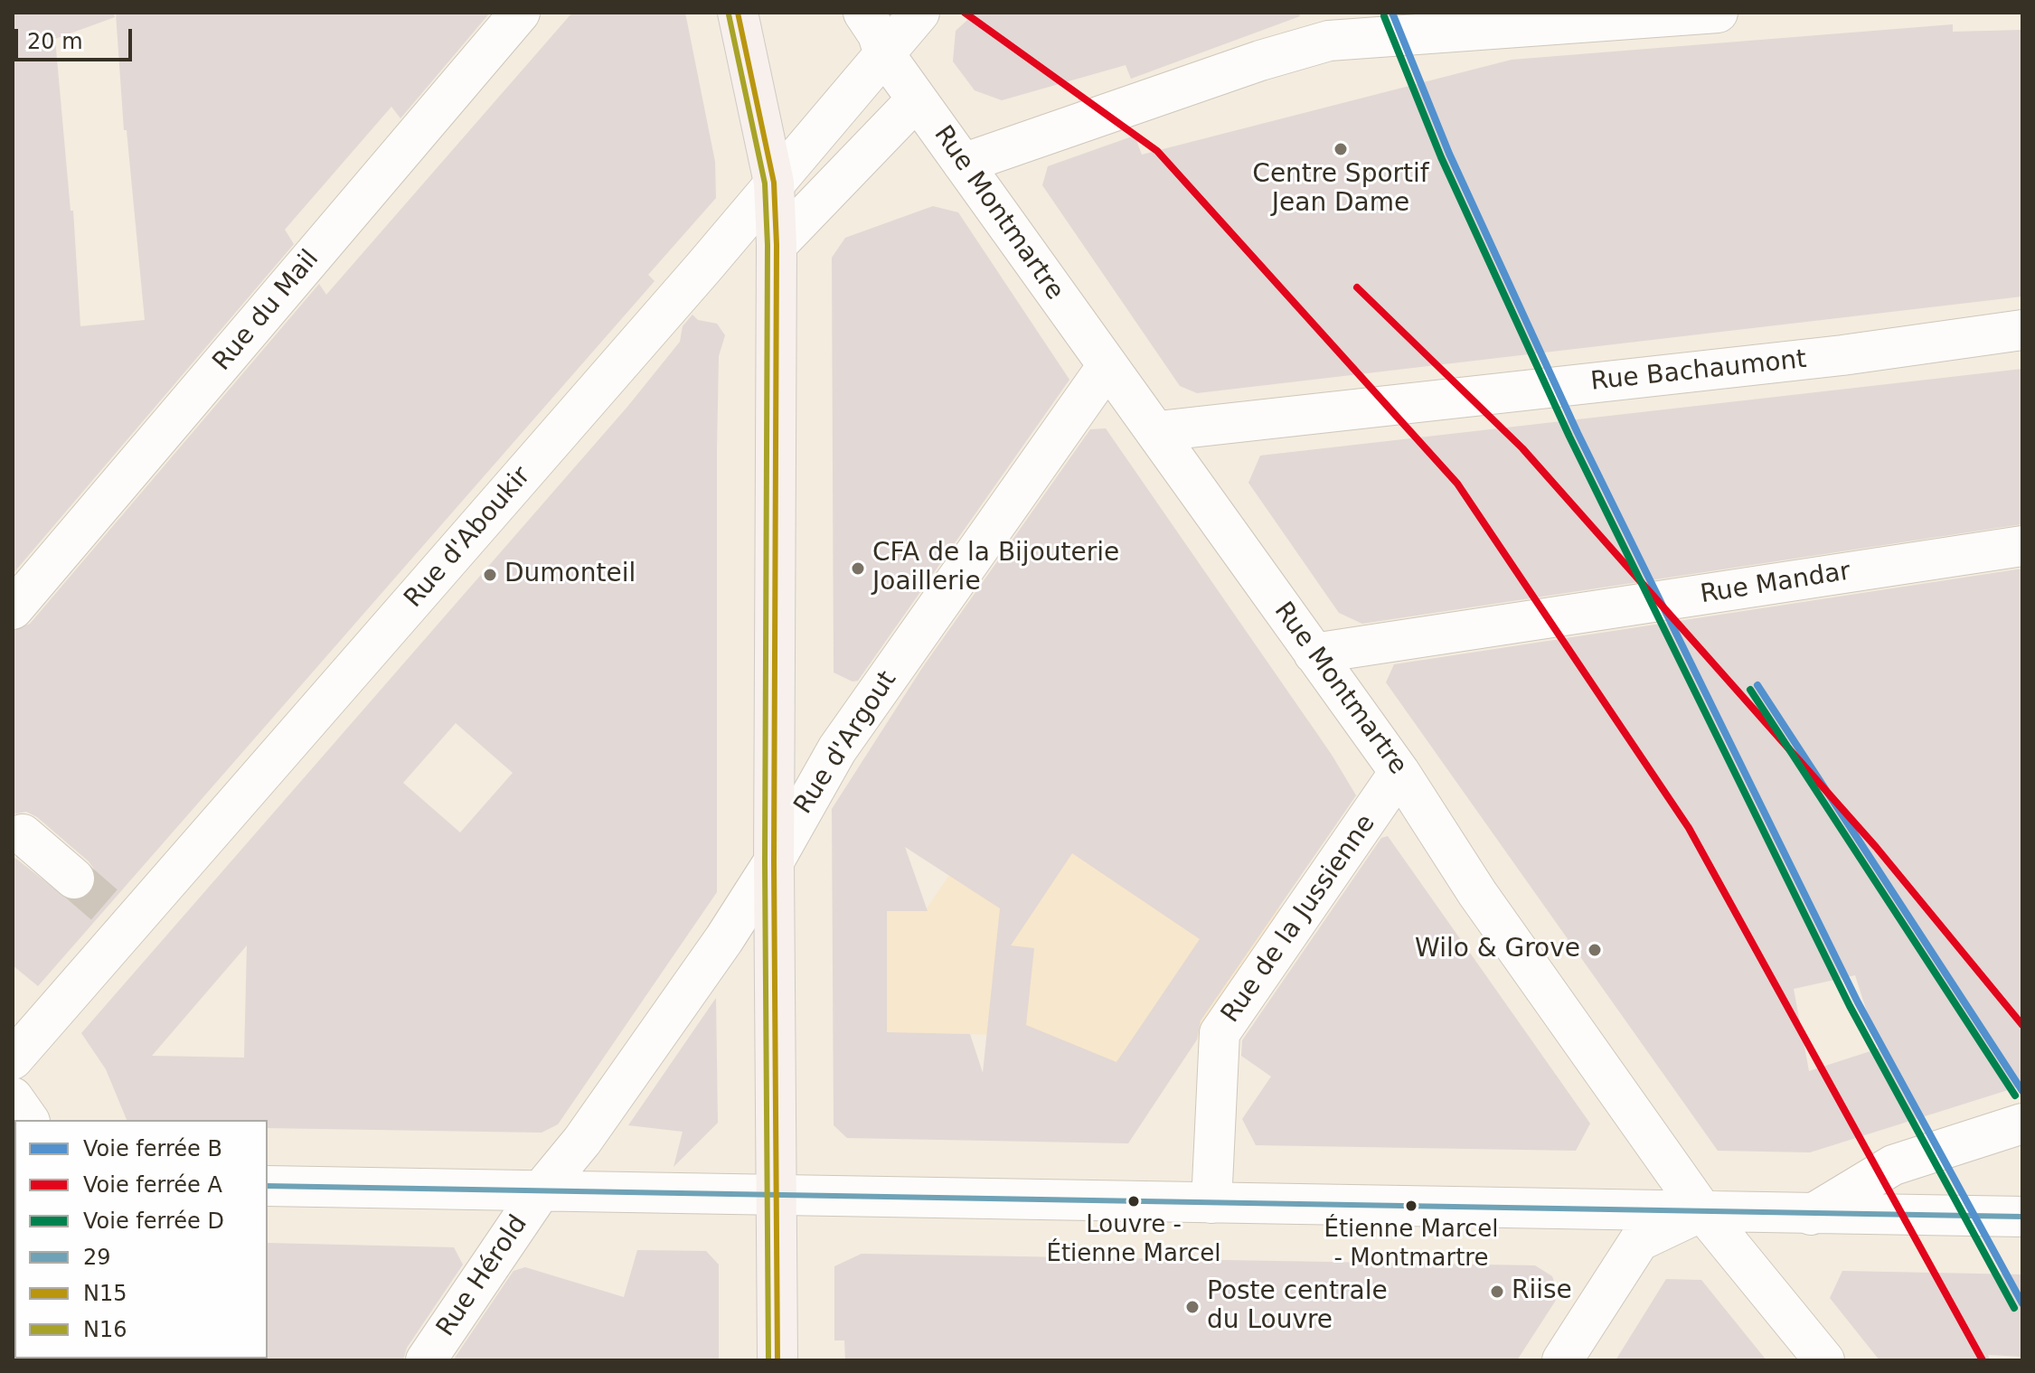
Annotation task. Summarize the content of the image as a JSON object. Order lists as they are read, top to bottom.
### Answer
{
  "streets": {
    "street": [
      "Rue Montmartre",
      "Rue du Mail",
      "Rue Bachaumont",
      "Rue d'Aboukir",
      "Rue Mandar",
      "Rue d'Argout",
      "Rue de la Jussienne",
      "Rue Hérold"
    ]
  },
  "crossings": [
    ["Rue Montmartre", "Rue Bachaumont"],
    ["Rue Montmartre", "Rue d'Aboukir"],
    ["Rue Montmartre", "Rue Mandar"],
    ["Rue Montmartre", "Rue d'Argout"],
    ["Rue Montmartre", "Rue de la Jussienne"],
    ["Rue d'Argout", "Rue Hérold"]
  ],
  "places": [
    "Centre Sportif Jean Dame",
    "CFA de la Bijouterie Joaillerie",
    "Dumonteil",
    "Wilo & Grove",
    "Louvre - Étienne Marcel",
    "Étienne Marcel - Montmartre",
    "Riise",
    "Poste centrale du Louvre"
  ],
  "lines": [
    "rail line B",
    "rail line A",
    "transit line N15",
    "transit line N16",
    "rail line D",
    "transit line 29"
  ],
  "legend": [
    "Voie ferrée B",
    "Voie ferrée A",
    "Voie ferrée D",
    "29",
    "N15",
    "N16"
  ],
  "scale_bar": "20 m"
}
